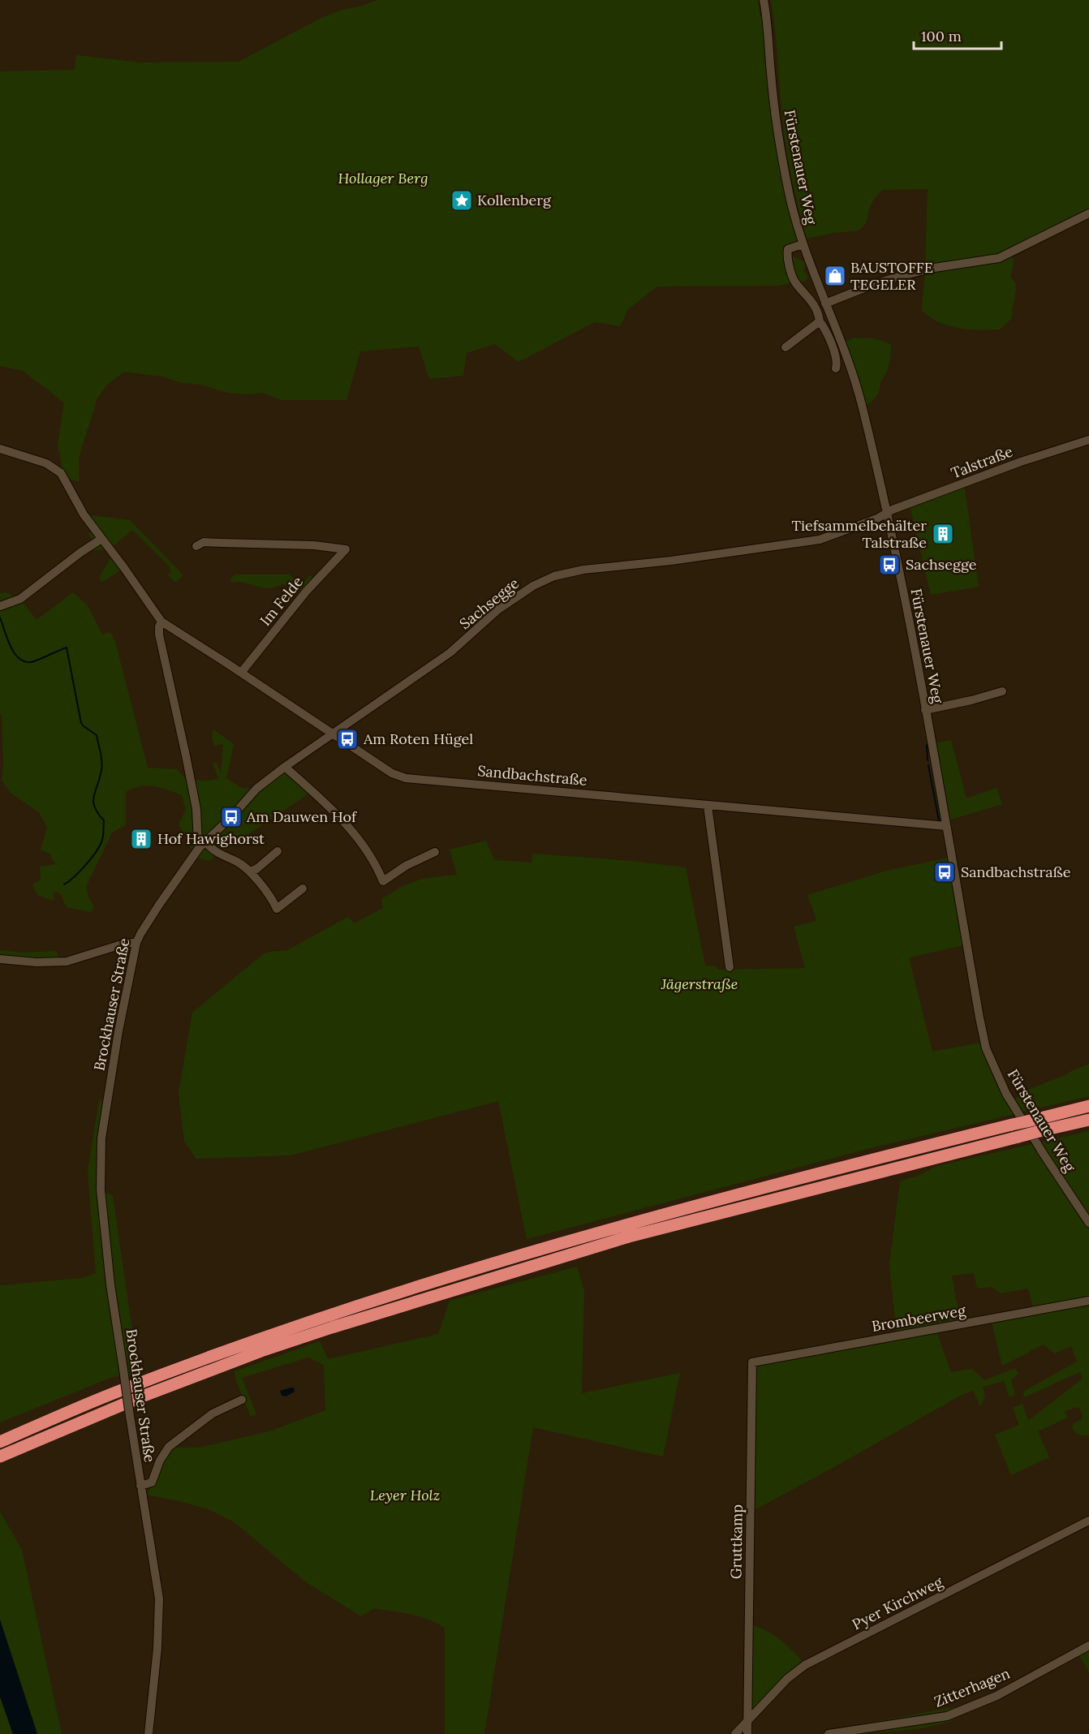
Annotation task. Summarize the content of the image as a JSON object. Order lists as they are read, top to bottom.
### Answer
{
  "streets": {
    "street": [
      "Fürstenauer Weg",
      "Talstraße",
      "Im Felde",
      "Sachsegge",
      "Sandbachstraße",
      "Brockhauser Straße",
      "Brombeerweg",
      "Gruttkamp",
      "Pyer Kirchweg",
      "Zitterhagen"
    ]
  },
  "crossings": [
    ["Fürstenauer Weg", "Talstraße"],
    ["Fürstenauer Weg", "Sachsegge"],
    ["Fürstenauer Weg", "Sandbachstraße"],
    ["Talstraße", "Sachsegge"],
    ["Im Felde", "Sandbachstraße"],
    ["Sachsegge", "Sandbachstraße"],
    ["Sachsegge", "Brockhauser Straße"],
    ["Brombeerweg", "Gruttkamp"],
    ["Gruttkamp", "Pyer Kirchweg"]
  ],
  "parks": ["Hollager Berg", "Jägerstraße", "Leyer Holz"],
  "places": {
    "place": ["Kollenberg"],
    "shop": ["BAUSTOFFE TEGELER"],
    "building": ["Tiefsammelbehälter Talstraße", "Hof Hawighorst"],
    "bus stop": [
      "Sachsegge",
      "Am Roten Hügel",
      "Am Dauwen Hof",
      "Sandbachstraße"
    ]
  },
  "scale_bar": "100 m"
}
